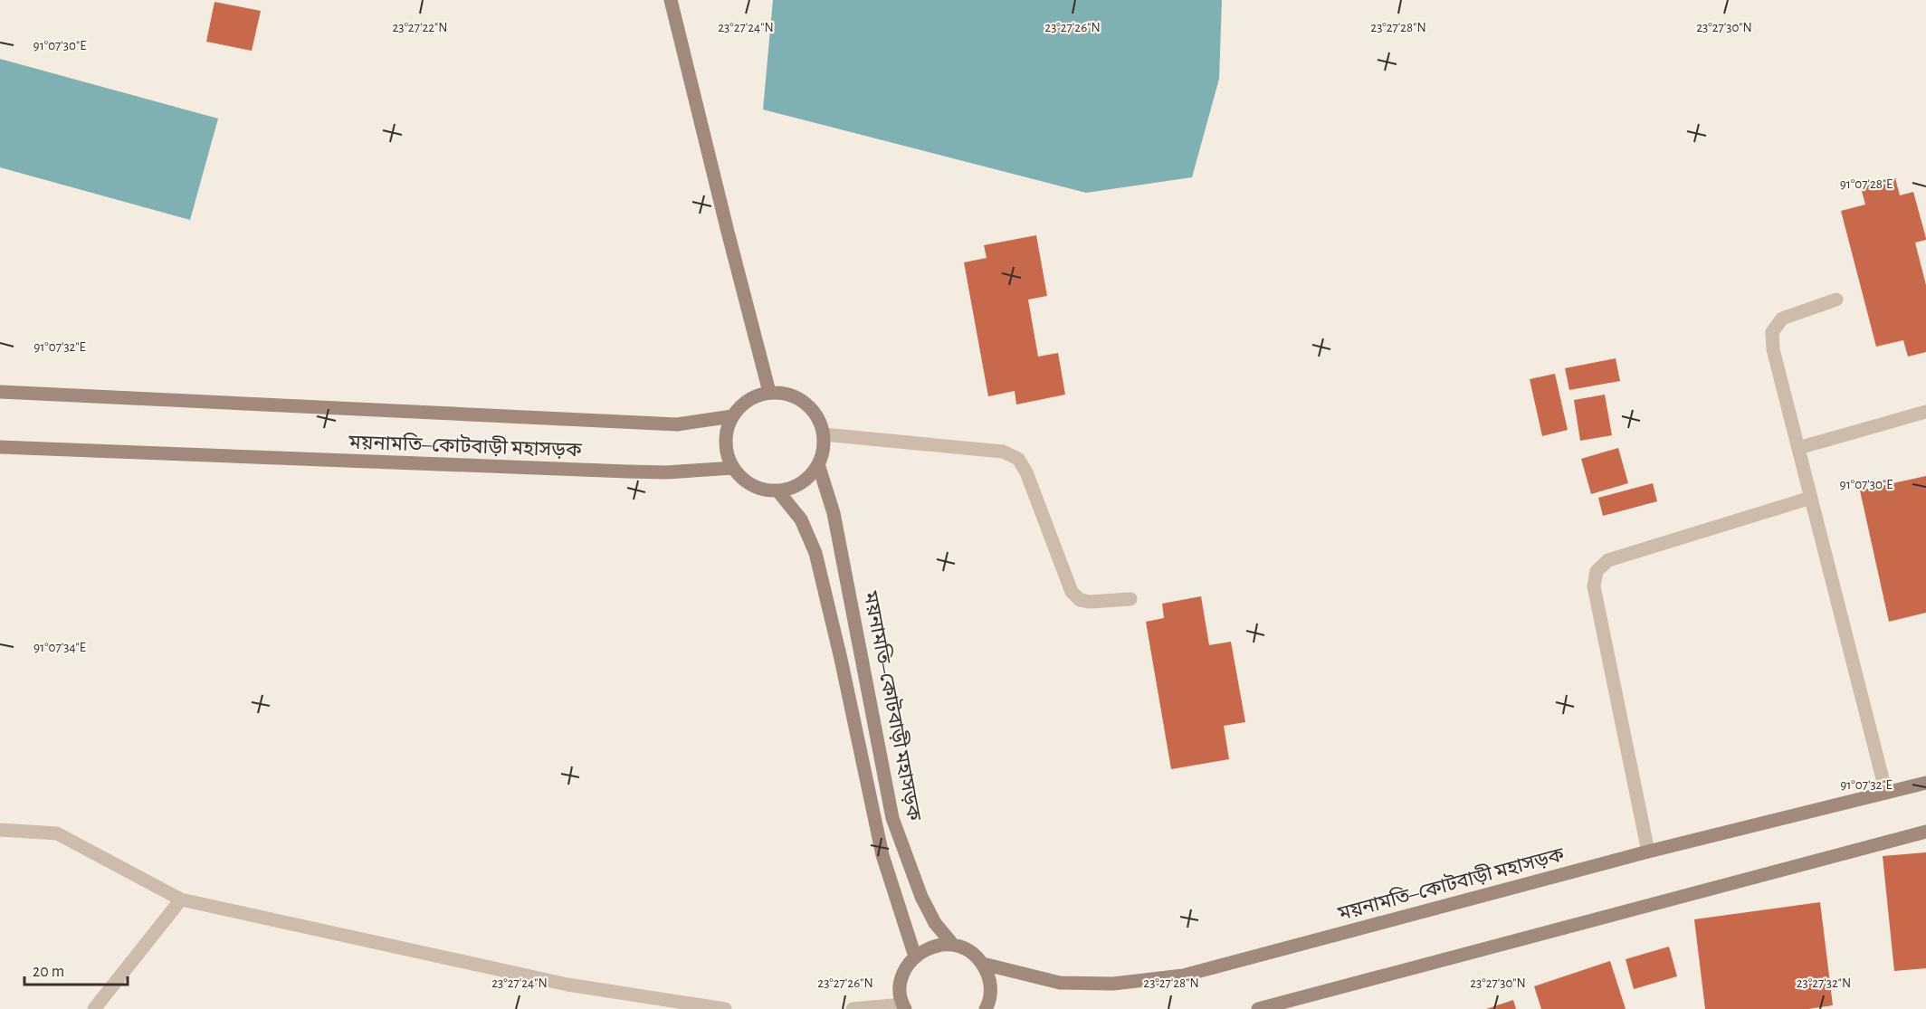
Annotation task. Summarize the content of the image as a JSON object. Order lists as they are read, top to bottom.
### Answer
{
  "streets": {
    "main road": ["ময়নামতি–কোটবাড়ী মহাসড়ক"]
  },
  "scale_bar": "20 m",
  "coordinates": [
    "23°27'22\"N",
    "23°27'24\"N",
    "23°27'26\"N",
    "23°27'28\"N",
    "23°27'30\"N",
    "91°07'30\"E",
    "91°07'28\"E",
    "91°07'32\"E",
    "91°07'34\"E",
    "23°27'32\"N"
  ]
}
